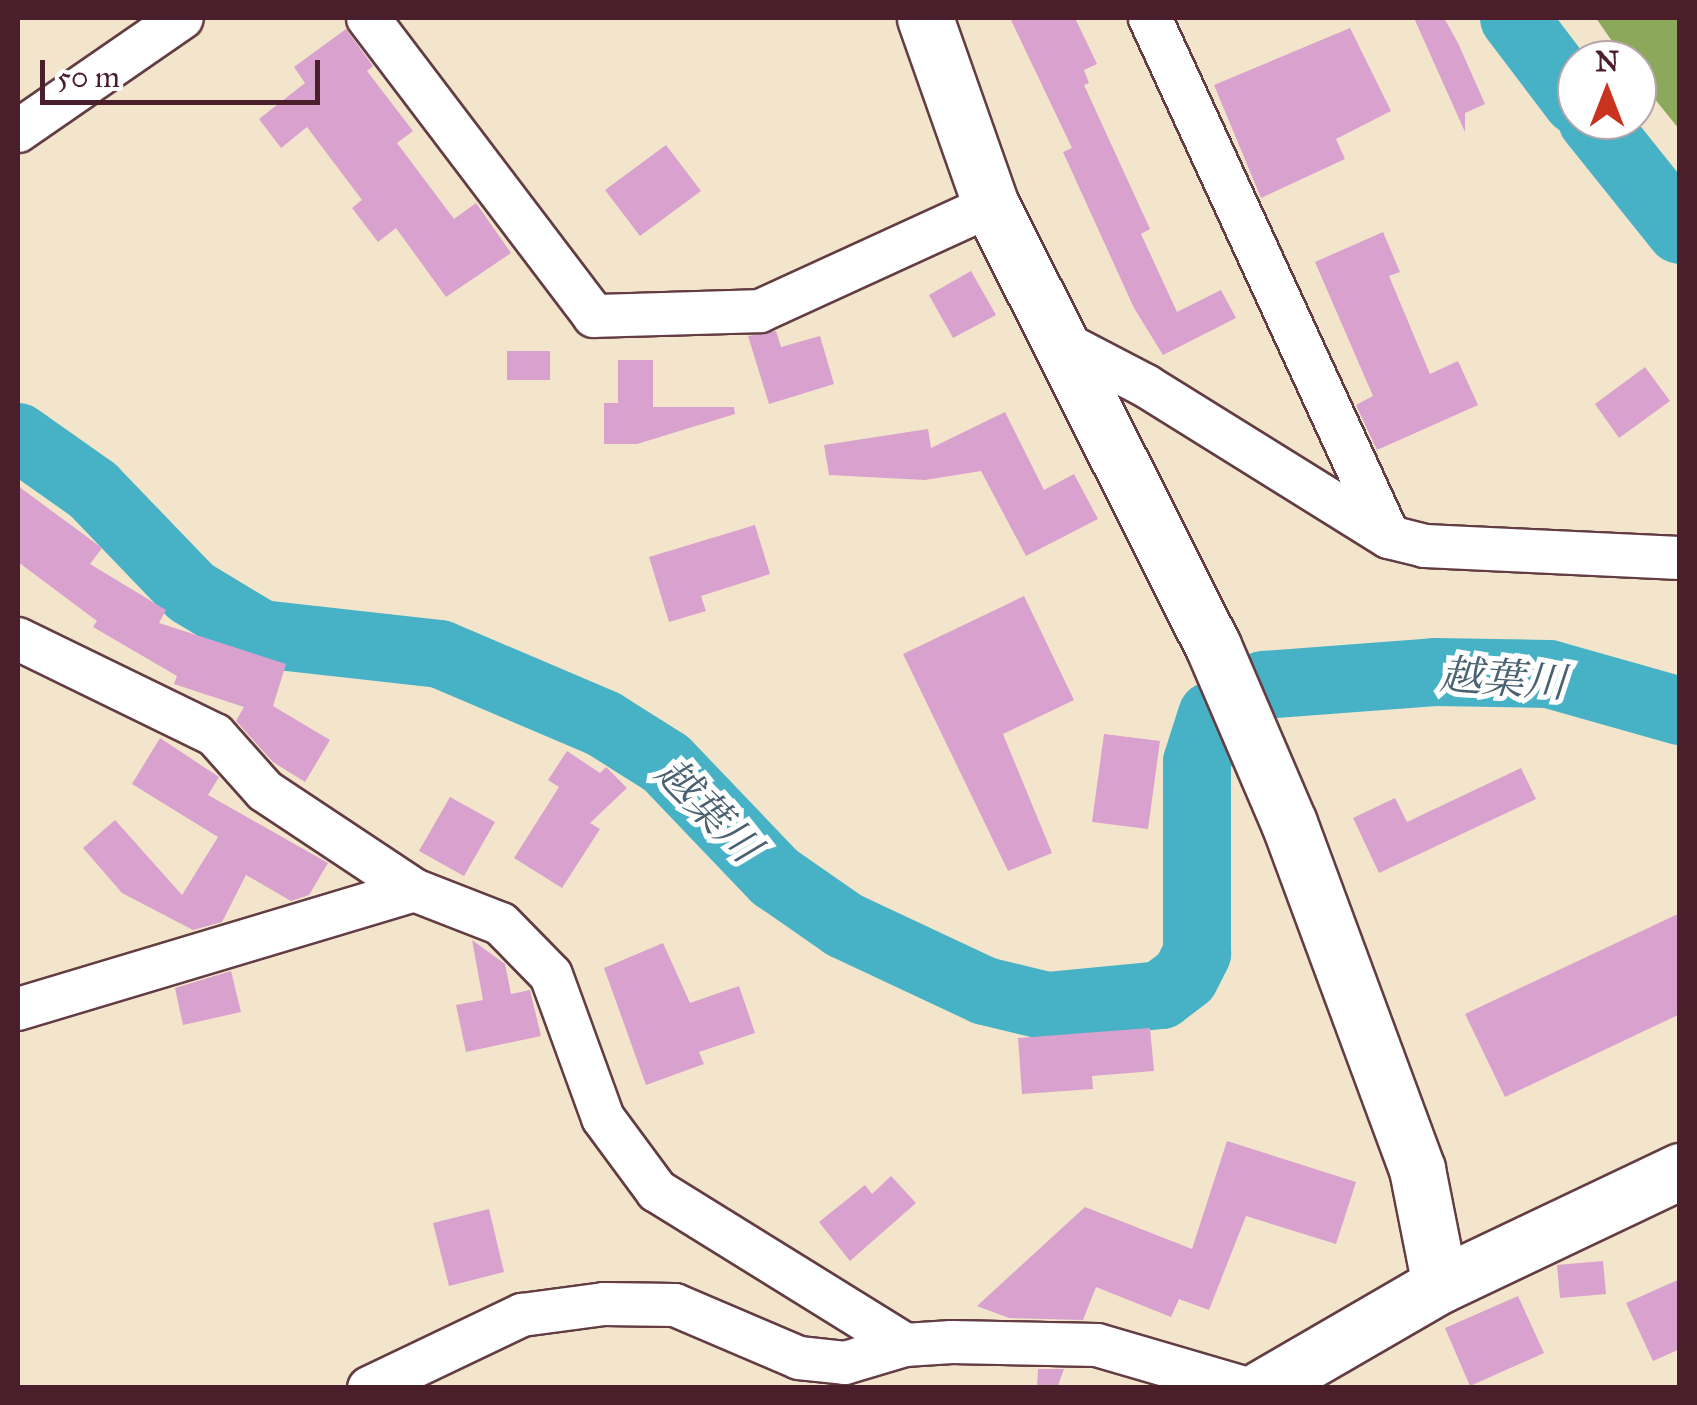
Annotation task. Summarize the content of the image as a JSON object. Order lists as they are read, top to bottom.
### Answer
{
  "water": ["越葉川"],
  "scale_bar": "50 m",
  "north": "top"
}
